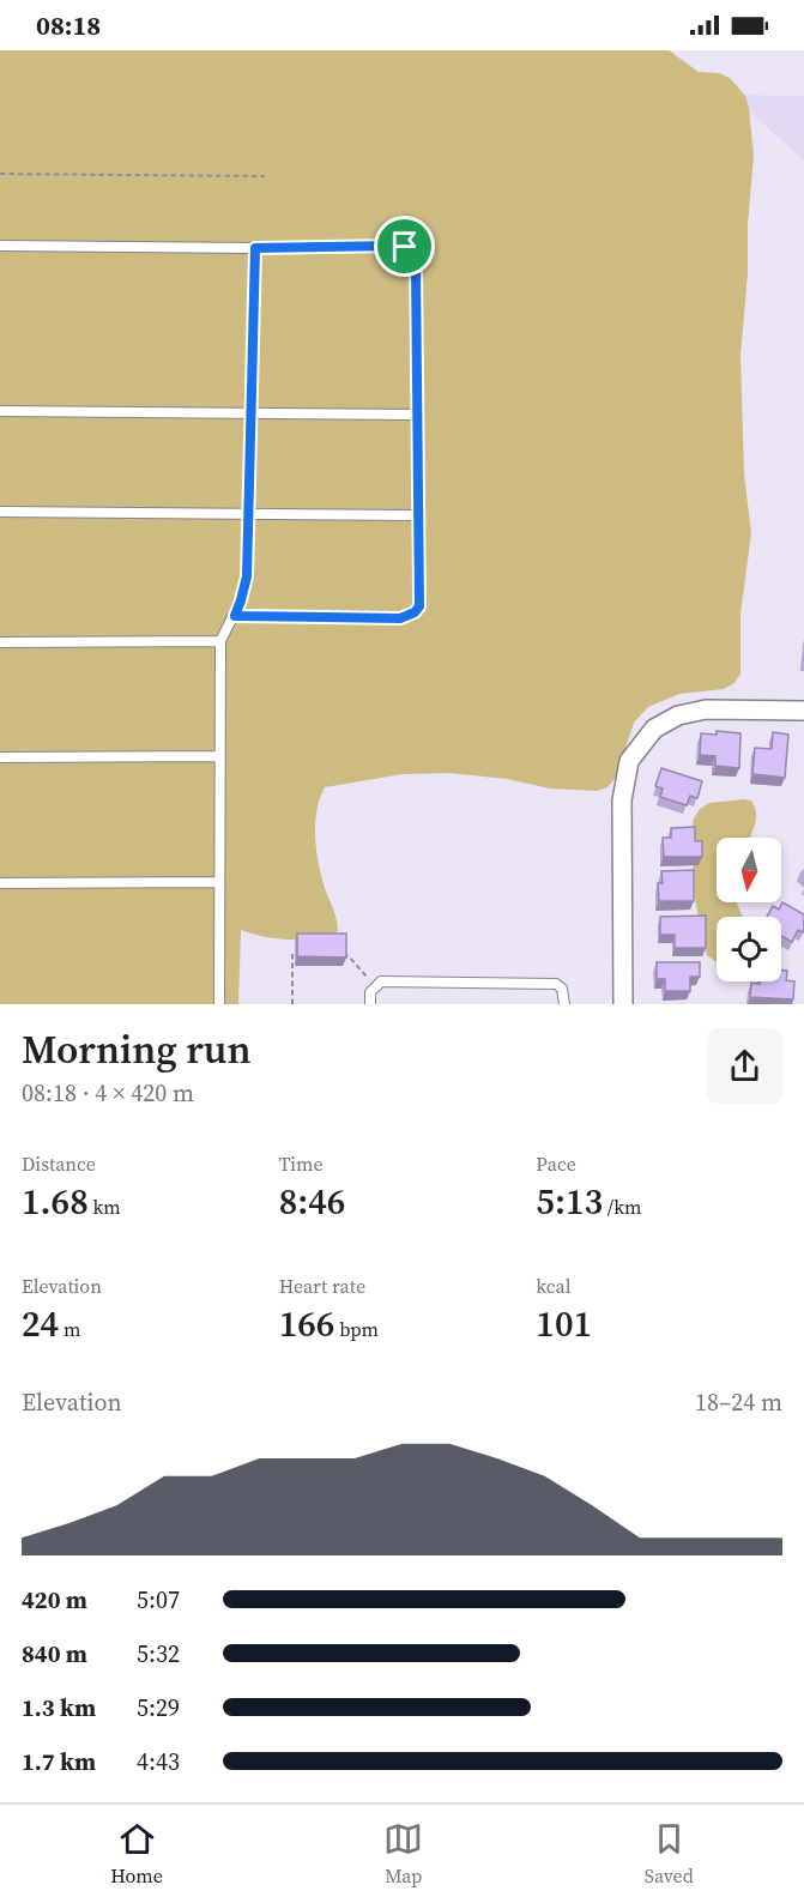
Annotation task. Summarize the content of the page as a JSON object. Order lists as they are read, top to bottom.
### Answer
{
  "north": "bottom",
  "page": {
    "status": "08:18",
    "heading": ["Morning run", "08:18 · 4 × 420 m"],
    "stats": [
      ["Distance", "1.68 km"],
      ["Time", "8:46"],
      ["Pace", "5:13 /km"],
      ["Elevation", "24 m"],
      ["Heart rate", "166 bpm"],
      ["kcal", "101"]
    ],
    "chart": ["Elevation", "18–24 m"],
    "list": [
      {
        "name": "420 m",
        "note": "5:07"
      },
      {
        "name": "840 m",
        "note": "5:32"
      },
      {
        "name": "1.3 km",
        "note": "5:29"
      },
      {
        "name": "1.7 km",
        "note": "4:43"
      }
    ],
    "tabs": ["Home", "Map", "Saved"]
  }
}
